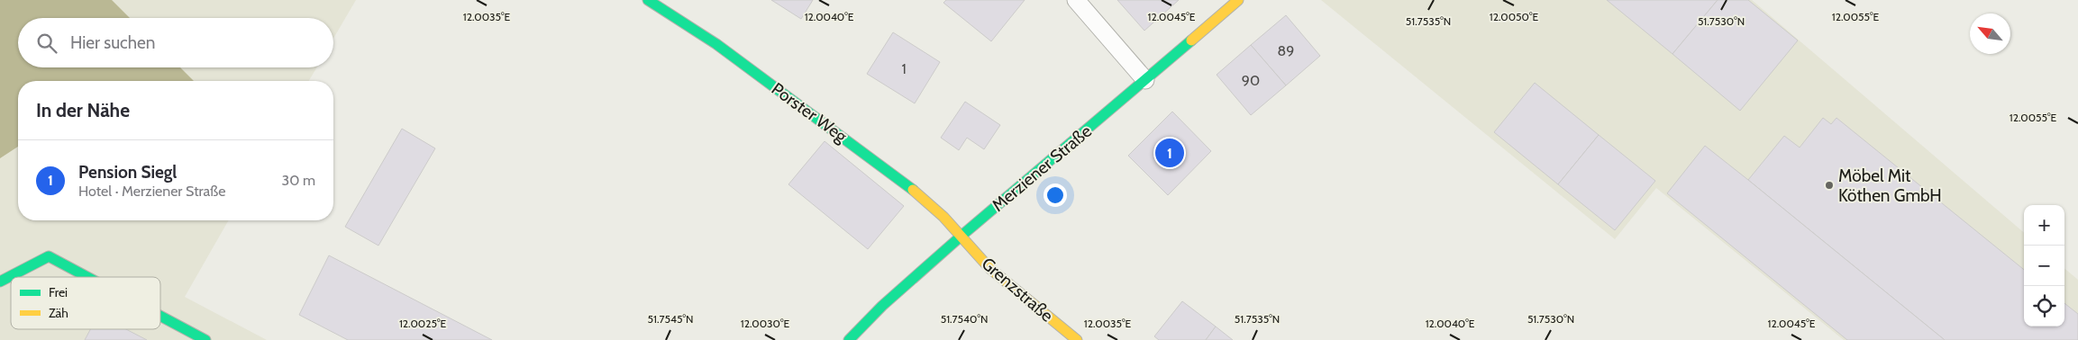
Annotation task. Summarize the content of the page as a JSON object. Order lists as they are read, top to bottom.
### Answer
{
  "streets": {
    "street": ["Porster Weg", "Merziener Straße", "Grenzstraße"]
  },
  "crossings": [
    ["Porster Weg", "Merziener Straße"],
    ["Porster Weg", "Grenzstraße"],
    ["Merziener Straße", "Grenzstraße"]
  ],
  "places": ["Möbel Mit Köthen GmbH"],
  "house_numbers": ["89", "1", "90"],
  "legend": ["Frei", "Zäh"],
  "north": "top left",
  "page": {
    "search": "Hier suchen",
    "heading": "In der Nähe",
    "pins": "1",
    "list": [
      {
        "mark": "1",
        "name": "Pension Siegl",
        "note": "Hotel · Merziener Straße",
        "value": "30 m"
      }
    ],
    "map_buttons": ["+", "−"]
  },
  "coordinates": [
    "12.0035°E",
    "12.0040°E",
    "12.0045°E",
    "12.0050°E",
    "12.0055°E",
    "51.7535°N",
    "51.7530°N",
    "51.7545°N",
    "51.7540°N",
    "12.0025°E",
    "12.0030°E"
  ]
}
